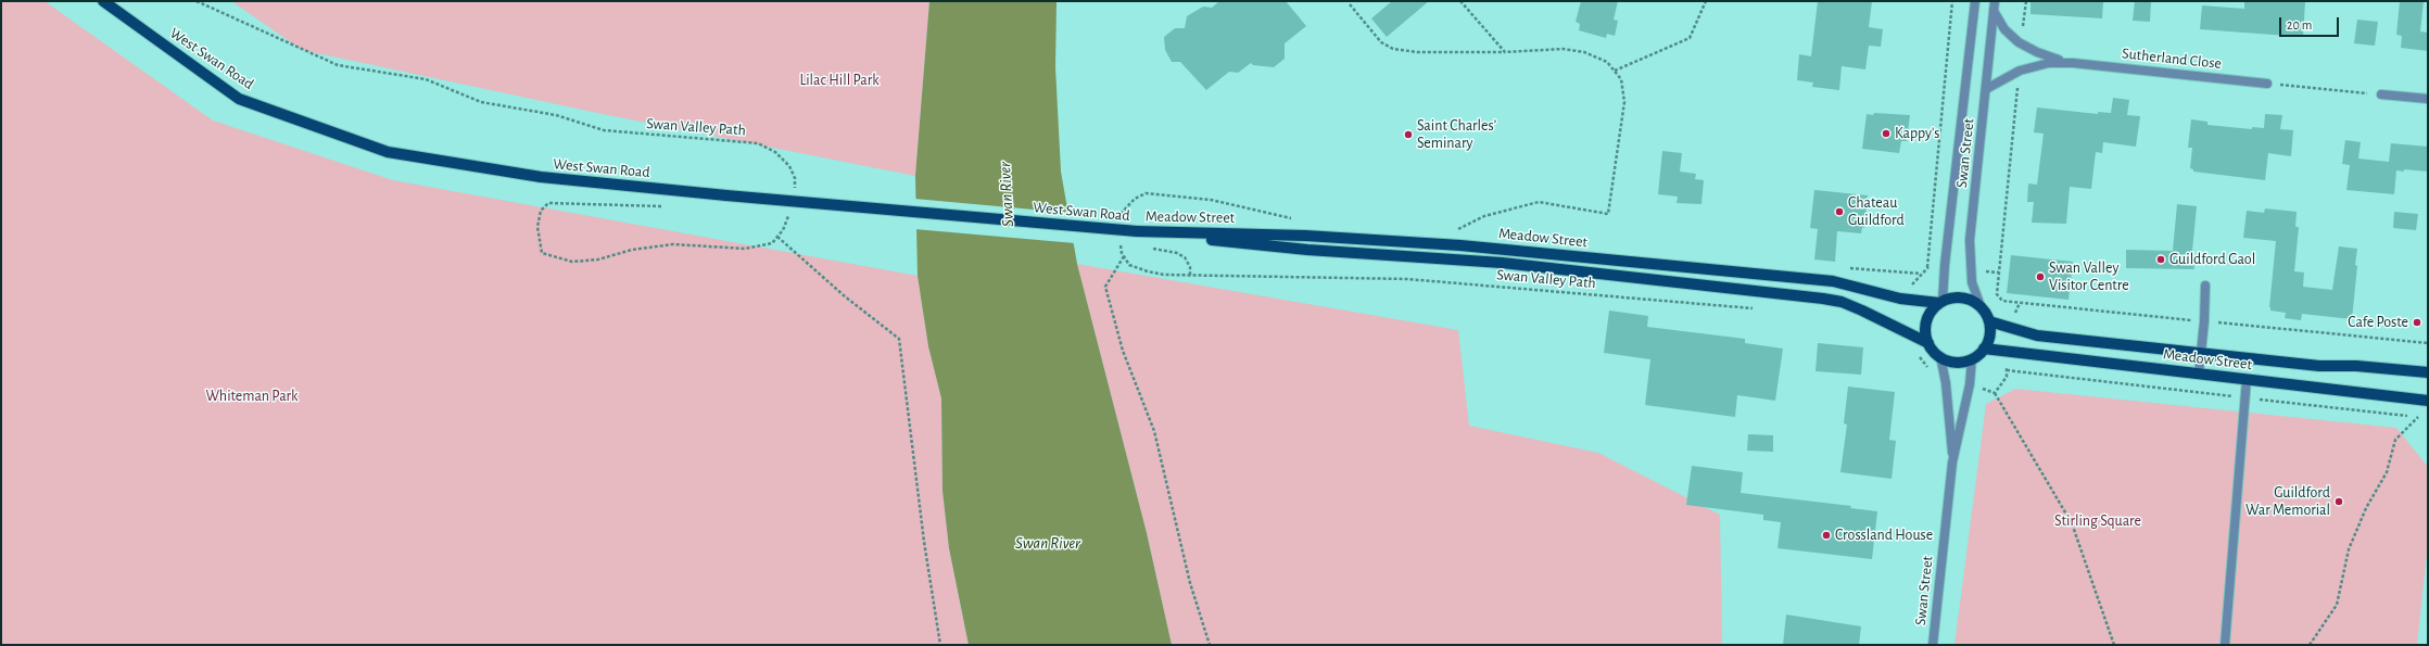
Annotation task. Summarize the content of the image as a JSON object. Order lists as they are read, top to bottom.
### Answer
{
  "streets": {
    "main road": ["West Swan Road", "Meadow Street"],
    "street": ["Sutherland Close", "Swan Street"],
    "path": ["Swan Valley Path"]
  },
  "crossings": [
    ["West Swan Road", "Meadow Street"],
    ["Sutherland Close", "Swan Street"],
    ["Swan Street", "Meadow Street"]
  ],
  "water": ["Swan River"],
  "parks": ["Lilac Hill Park", "Whiteman Park", "Stirling Square"],
  "places": [
    "Kappy's",
    "Saint Charles’ Seminary",
    "Chateau Guildford",
    "Guildford Gaol",
    "Swan Valley Visitor Centre",
    "Cafe Poste",
    "Guildford War Memorial",
    "Crossland House"
  ],
  "scale_bar": "20 m"
}
